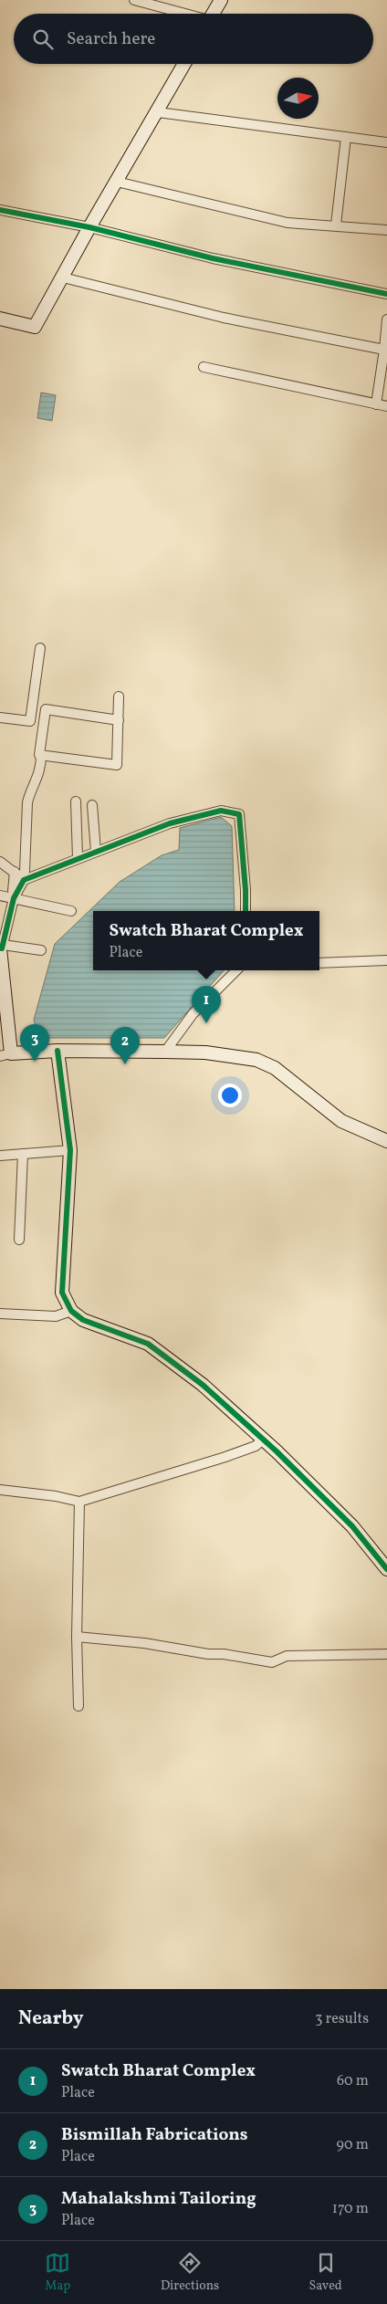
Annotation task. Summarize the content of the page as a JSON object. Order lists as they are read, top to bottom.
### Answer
{
  "north": "right",
  "page": {
    "search": "Search here",
    "popup": ["Swatch Bharat Complex", "Place"],
    "pins": ["1", "3", "2"],
    "heading": ["Nearby", "3 results"],
    "list": [
      {
        "mark": "1",
        "name": "Swatch Bharat Complex",
        "note": "Place",
        "value": "60 m"
      },
      {
        "mark": "2",
        "name": "Bismillah Fabrications",
        "note": "Place",
        "value": "90 m"
      },
      {
        "mark": "3",
        "name": "Mahalakshmi Tailoring",
        "note": "Place",
        "value": "170 m"
      }
    ],
    "nav": ["Map", "Directions", "Saved"]
  }
}
